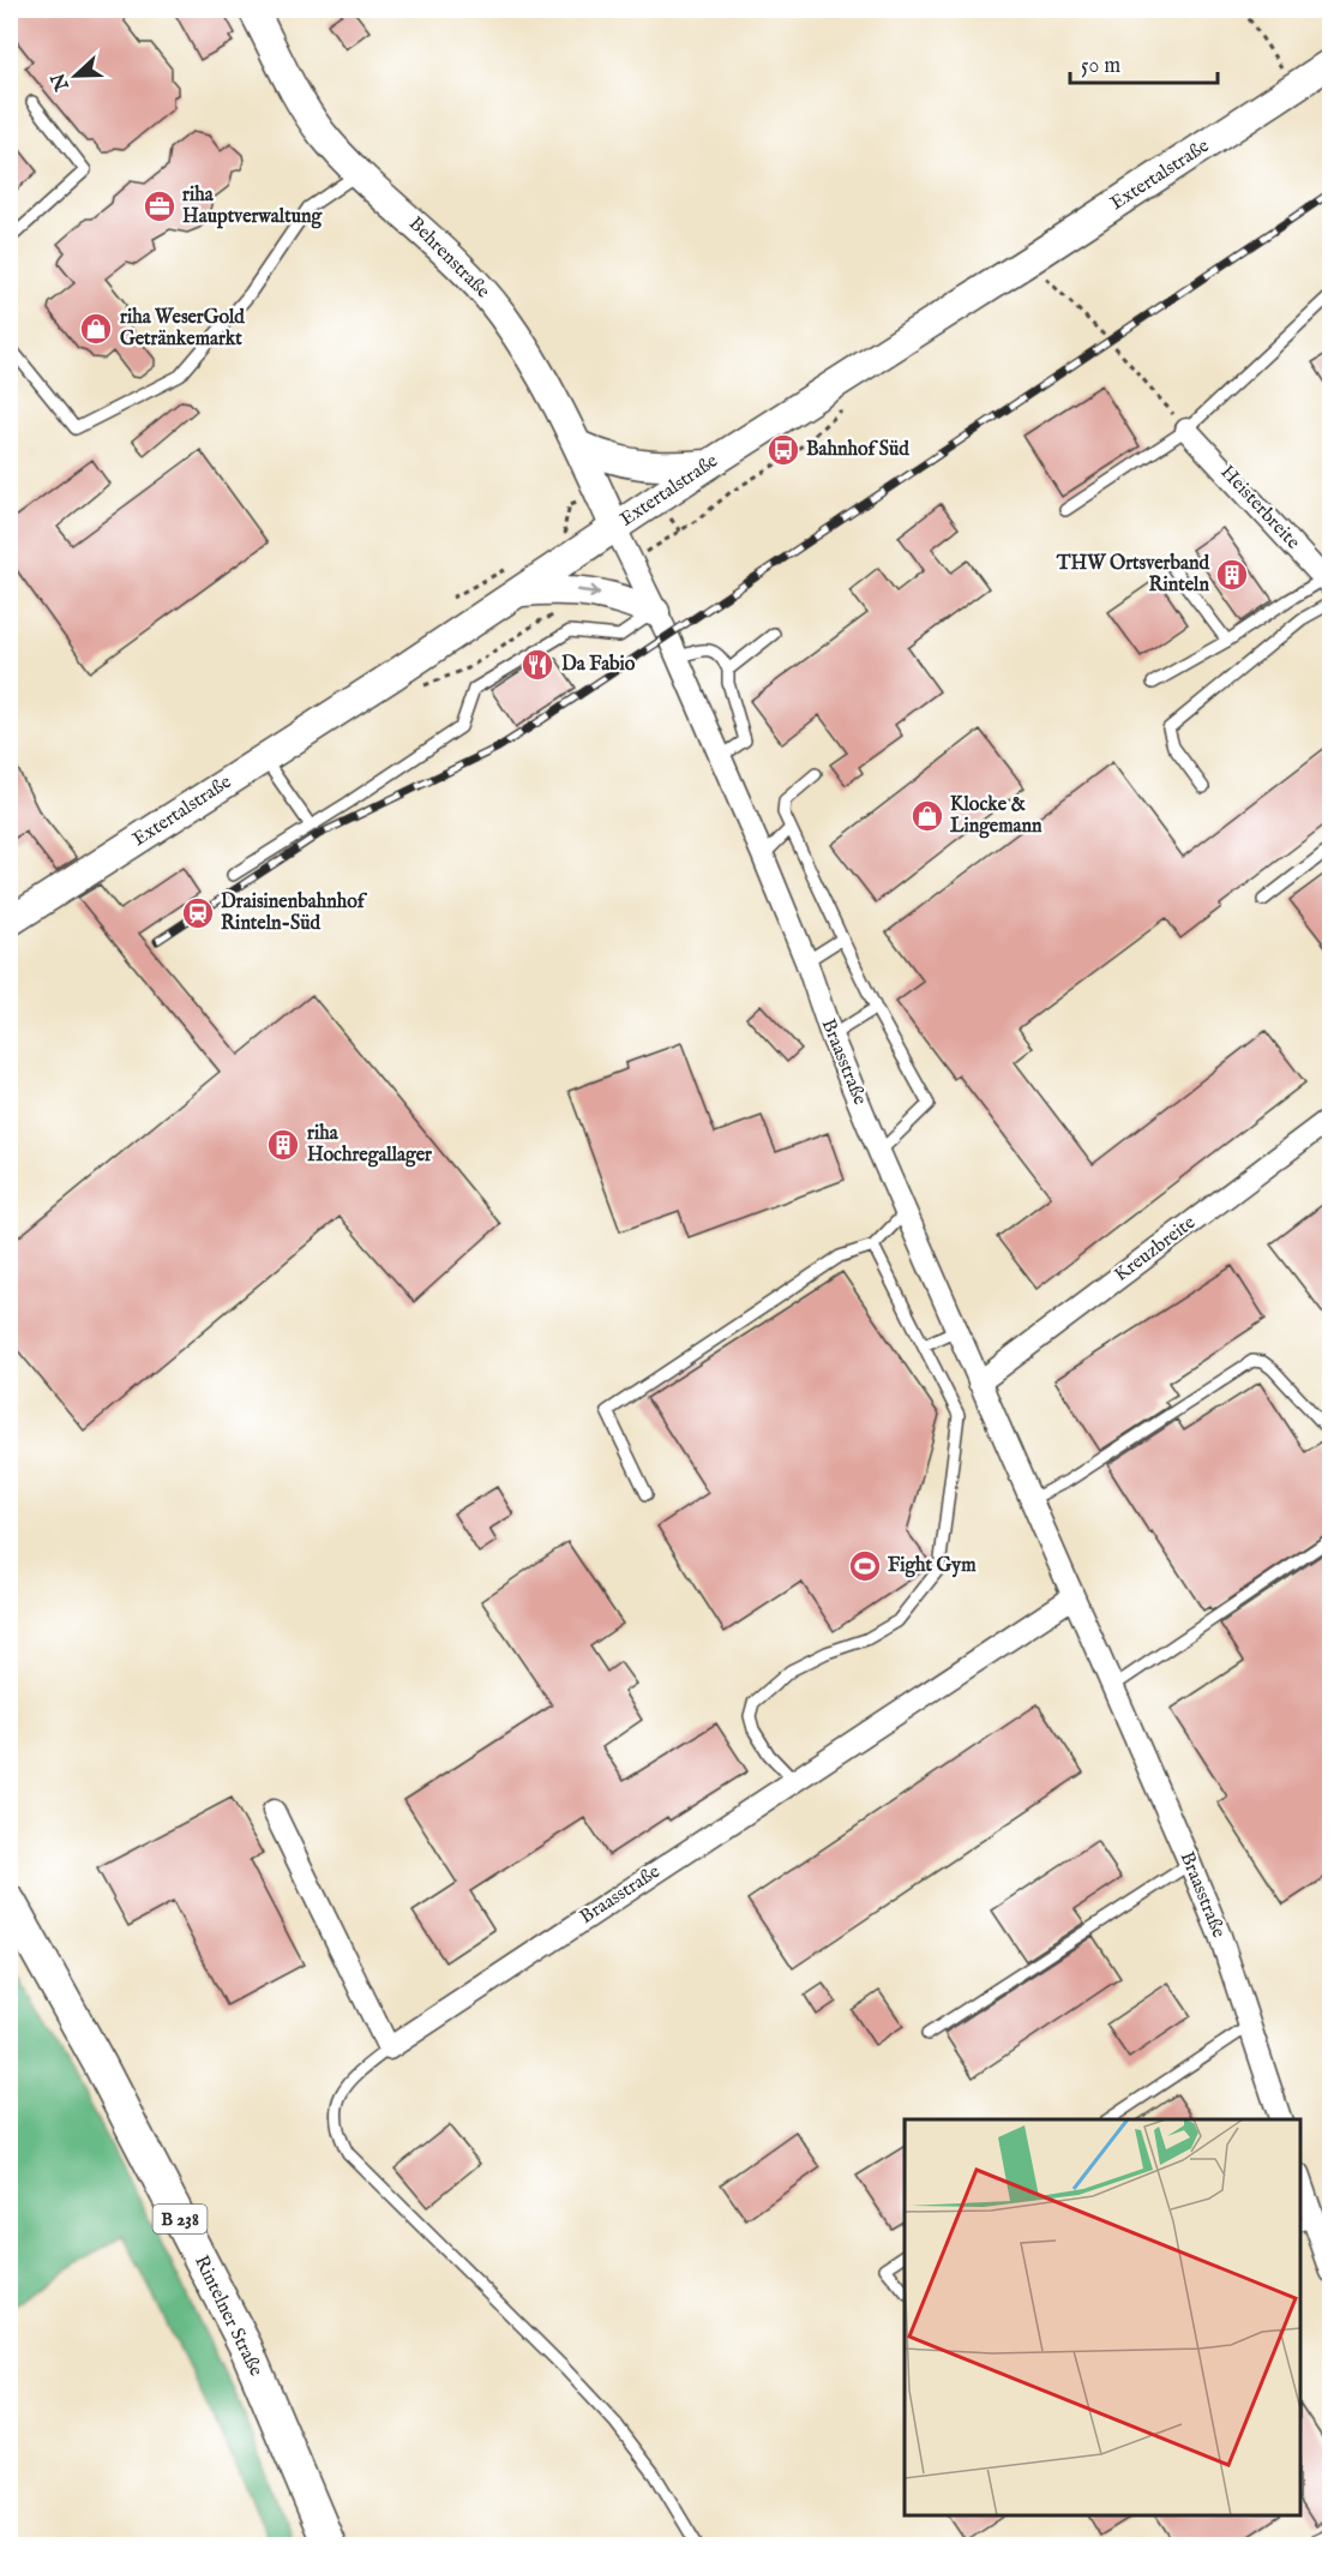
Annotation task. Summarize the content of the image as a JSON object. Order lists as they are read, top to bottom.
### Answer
{
  "streets": {
    "main road": [
      "Extertalstraße",
      "Behrenstraße",
      "B 238",
      "Rintelner Straße"
    ],
    "street": ["Heisterbreite", "Braasstraße", "Kreuzbreite"]
  },
  "crossings": [
    ["Extertalstraße", "Behrenstraße"],
    ["Extertalstraße", "Braasstraße"],
    ["Behrenstraße", "Braasstraße"],
    ["Braasstraße", "Kreuzbreite"]
  ],
  "places": {
    "office": ["riha Hauptverwaltung"],
    "shop": ["riha WeserGold Getränkemarkt", "Klocke & Lingemann"],
    "bus stop": ["Bahnhof Süd"],
    "building": ["THW Ortsverband Rinteln", "riha Hochregallager"],
    "restaurant": ["Da Fabio"],
    "station": ["Draisinenbahnhof Rinteln-Süd"],
    "sports": ["Fight Gym"]
  },
  "scale_bar": "50 m",
  "north": "left"
}
